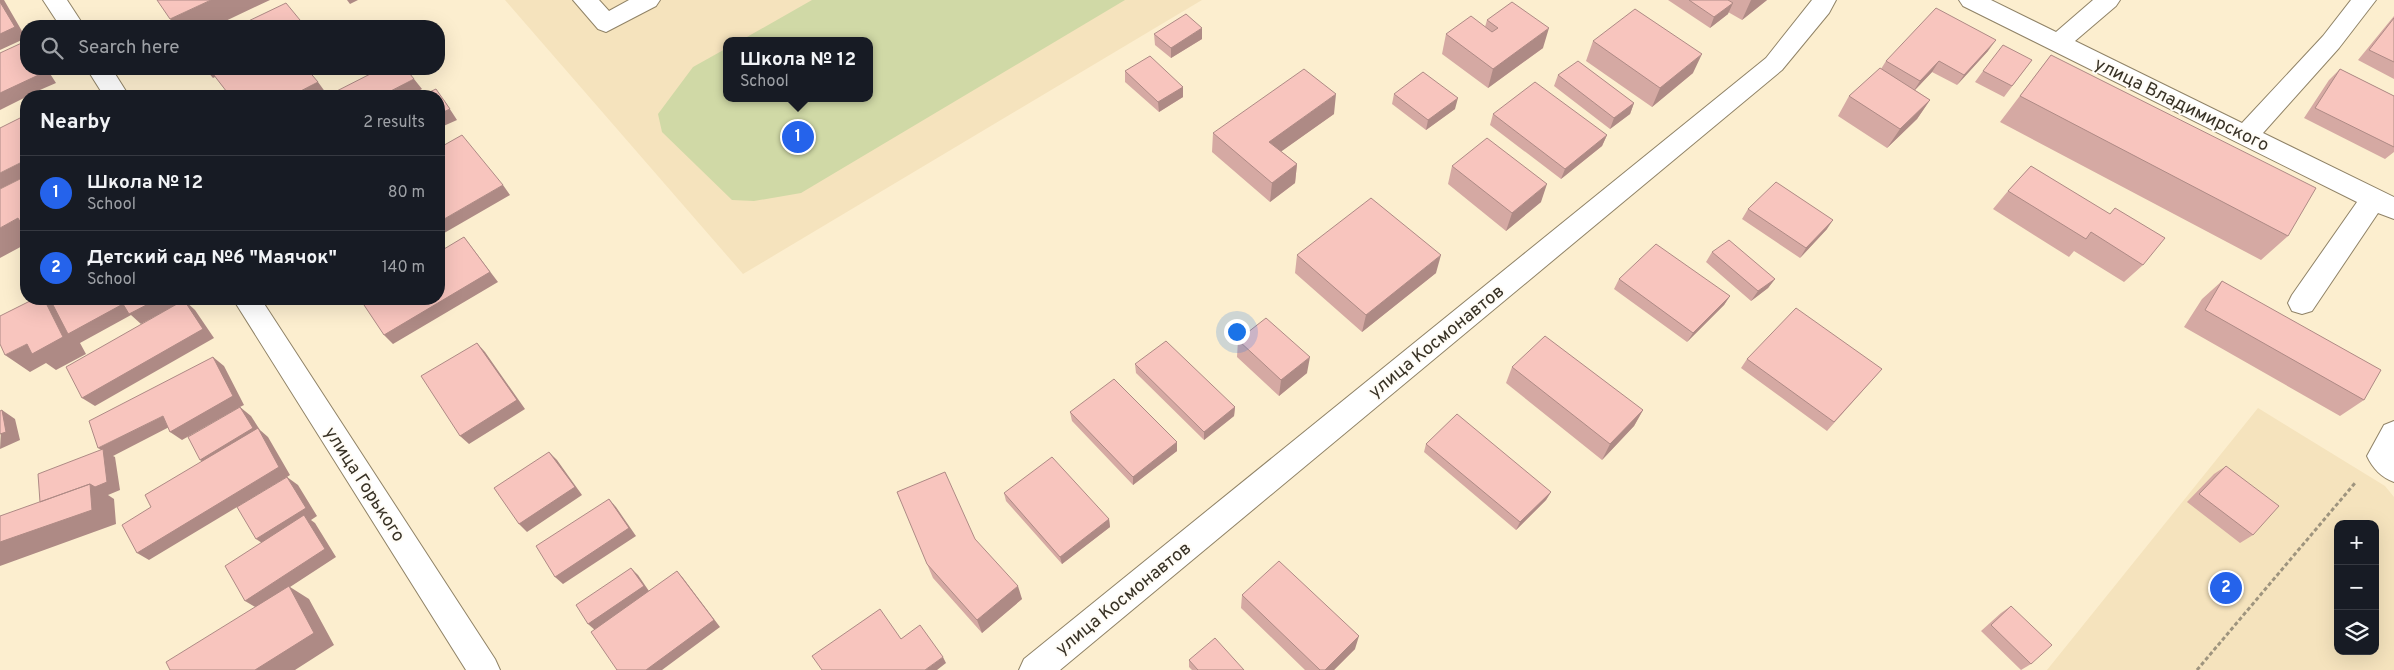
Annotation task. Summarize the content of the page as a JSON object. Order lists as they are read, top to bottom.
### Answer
{
  "streets": {
    "street": ["улица Владимирского", "улица Космонавтов", "улица Горького"]
  },
  "page": {
    "search": "Search here",
    "popup": ["Школа № 12", "School"],
    "heading": ["Nearby", "2 results"],
    "pins": ["1", "2"],
    "list": [
      {
        "mark": "1",
        "name": "Школа № 12",
        "note": "School",
        "value": "80 m"
      },
      {
        "mark": "2",
        "name": "Детский сад №6 \"Маячок\"",
        "note": "School",
        "value": "140 m"
      }
    ],
    "map_buttons": ["+", "−"]
  }
}
